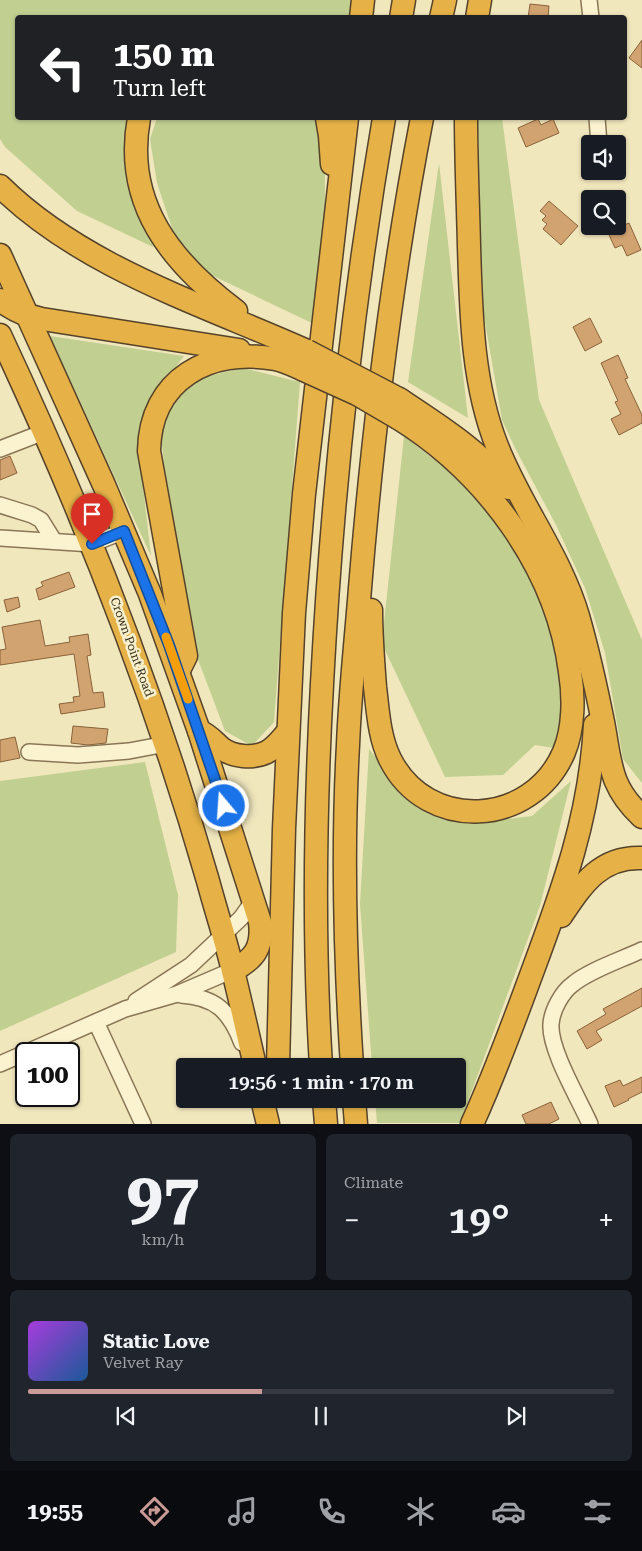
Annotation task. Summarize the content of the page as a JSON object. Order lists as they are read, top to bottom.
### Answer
{
  "streets": {
    "highway": ["Crown Point Road"]
  },
  "page": {
    "turn": ["150 m", "Turn left"],
    "limit": "100",
    "trip": "19:56 · 1 min · 170 m",
    "tile": [
      ["97", "km/h"],
      "Climate"
    ],
    "heat": ["−", "19°", "+"],
    "song": ["Static Love", "Velvet Ray"],
    "tabs": "19:55"
  }
}
